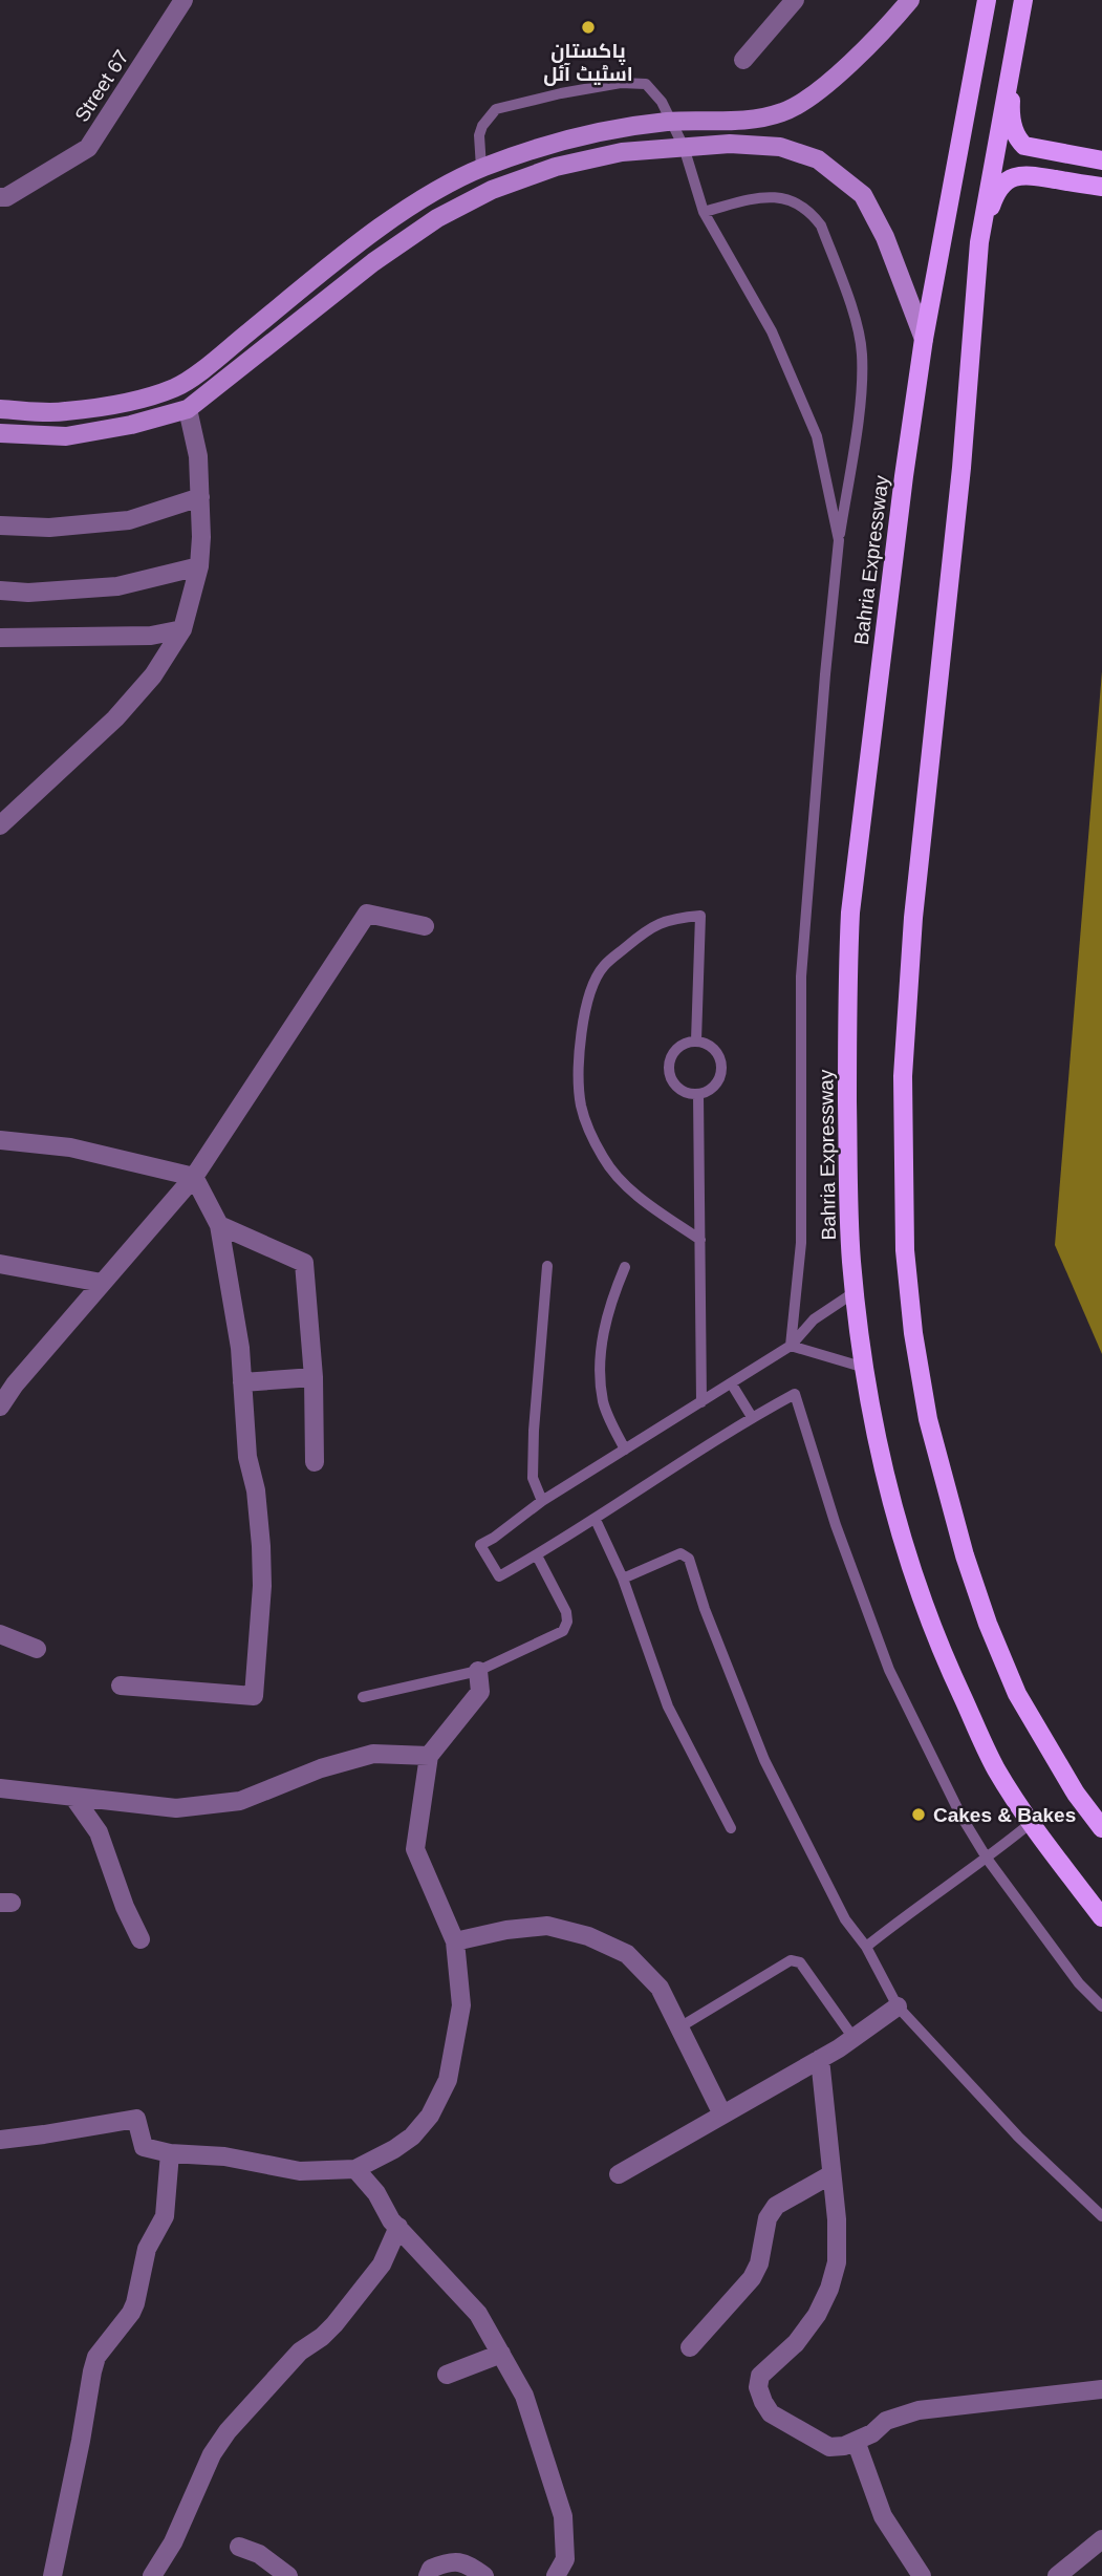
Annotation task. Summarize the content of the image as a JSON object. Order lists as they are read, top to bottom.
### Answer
{
  "streets": {
    "main road": ["Bahria Expressway"],
    "street": ["Street 67"]
  },
  "places": ["پاکستان اسٹیٹ آئل", "Cakes & Bakes"]
}
